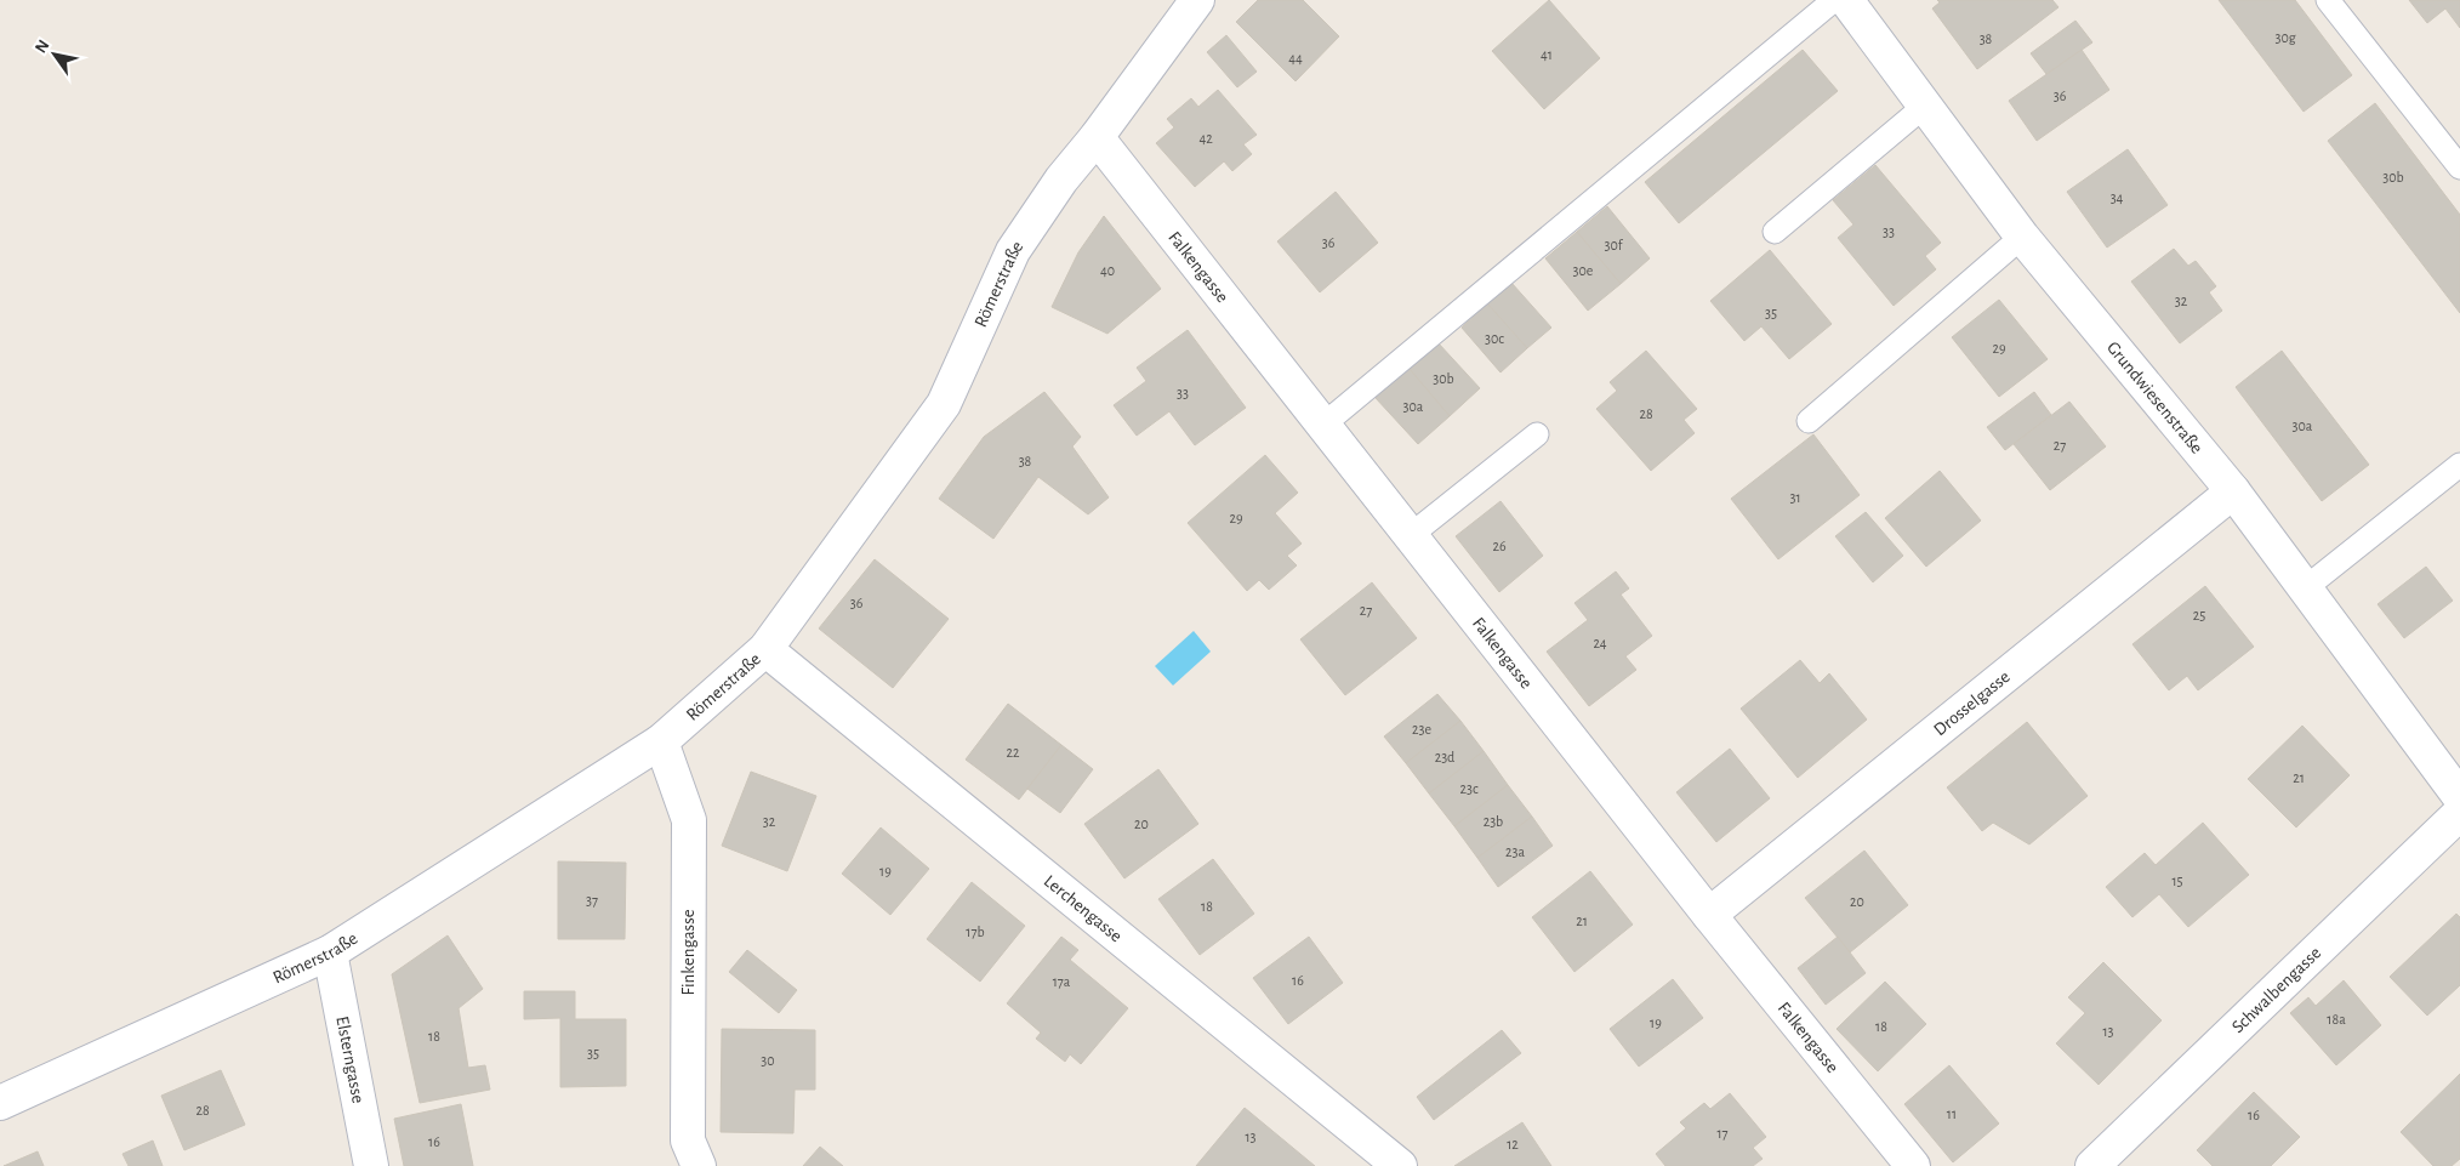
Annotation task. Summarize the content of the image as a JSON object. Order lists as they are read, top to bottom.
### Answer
{
  "streets": {
    "street": [
      "Falkengasse",
      "Römerstraße",
      "Grundwiesenstraße",
      "Drosselgasse",
      "Lerchengasse",
      "Finkengasse",
      "Schwalbengasse",
      "Elsterngasse"
    ]
  },
  "crossings": [
    ["Falkengasse", "Römerstraße"],
    ["Falkengasse", "Drosselgasse"],
    ["Römerstraße", "Lerchengasse"],
    ["Römerstraße", "Finkengasse"],
    ["Römerstraße", "Elsterngasse"],
    ["Grundwiesenstraße", "Drosselgasse"]
  ],
  "house_numbers": [
    "30g",
    "38",
    "41",
    "44",
    "36",
    "42",
    "30b",
    "34",
    "33",
    "36",
    "30f",
    "40",
    "30e",
    "32",
    "35",
    "30c",
    "29",
    "30b",
    "33",
    "30a",
    "28",
    "30a",
    "27",
    "38",
    "31",
    "29",
    "26",
    "36",
    "27",
    "25",
    "24",
    "23e",
    "22",
    "23d",
    "21",
    "23c",
    "32",
    "23b",
    "20",
    "23a",
    "19",
    "15",
    "37",
    "20",
    "18",
    "21",
    "17b",
    "16",
    "17a",
    "18a",
    "19",
    "18",
    "13",
    "18",
    "35",
    "30",
    "28",
    "11",
    "16",
    "17",
    "13",
    "16",
    "12"
  ],
  "north": "top left"
}
